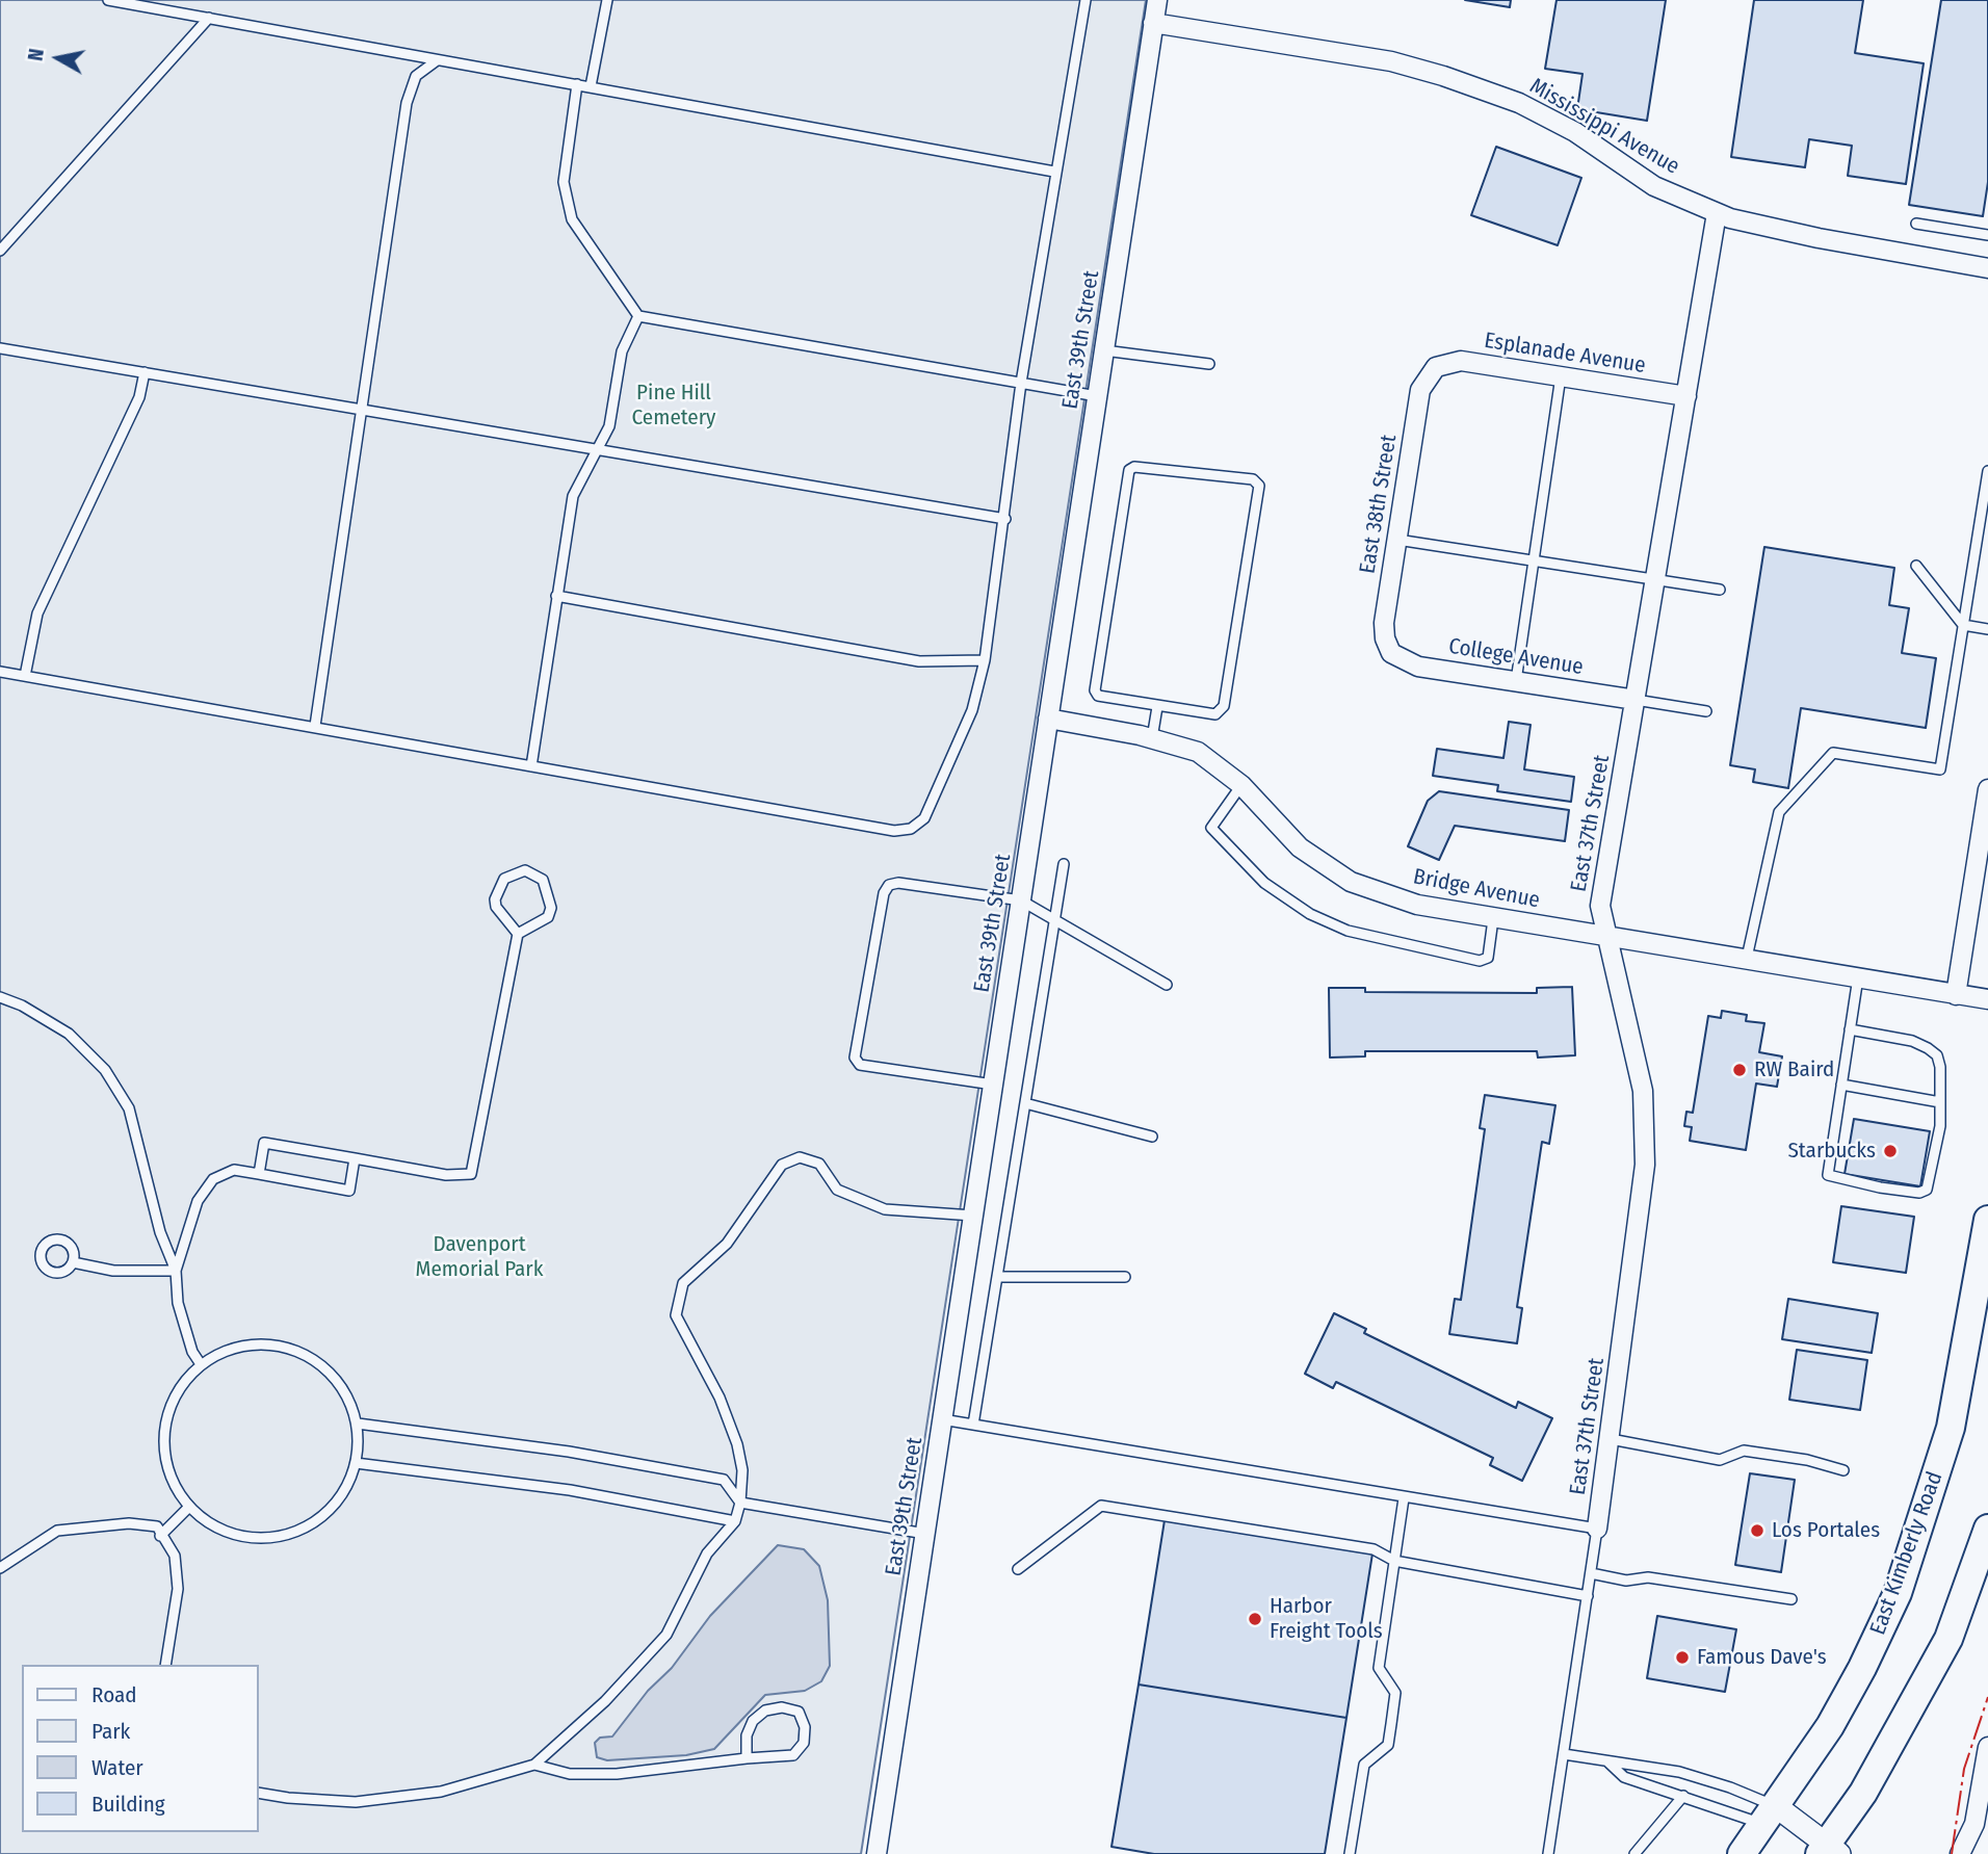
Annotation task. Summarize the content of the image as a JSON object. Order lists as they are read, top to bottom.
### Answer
{
  "streets": {
    "main road": ["East Kimberly Road"],
    "street": [
      "Mississippi Avenue",
      "East 39th Street",
      "Esplanade Avenue",
      "East 38th Street",
      "College Avenue",
      "East 37th Street",
      "Bridge Avenue"
    ]
  },
  "crossings": [
    ["Mississippi Avenue", "East 39th Street"],
    ["Mississippi Avenue", "East 37th Street"],
    ["East 39th Street", "Bridge Avenue"],
    ["Esplanade Avenue", "East 38th Street"],
    ["Esplanade Avenue", "East 37th Street"],
    ["East 38th Street", "College Avenue"],
    ["College Avenue", "East 37th Street"],
    ["East 37th Street", "Bridge Avenue"]
  ],
  "parks": ["Pine Hill Cemetery", "Davenport Memorial Park"],
  "places": [
    "RW Baird",
    "Starbucks",
    "Los Portales",
    "Harbor Freight Tools",
    "Famous Dave's"
  ],
  "legend": [
    "Road",
    "Park",
    "Water",
    "Building"
  ],
  "north": "left"
}
